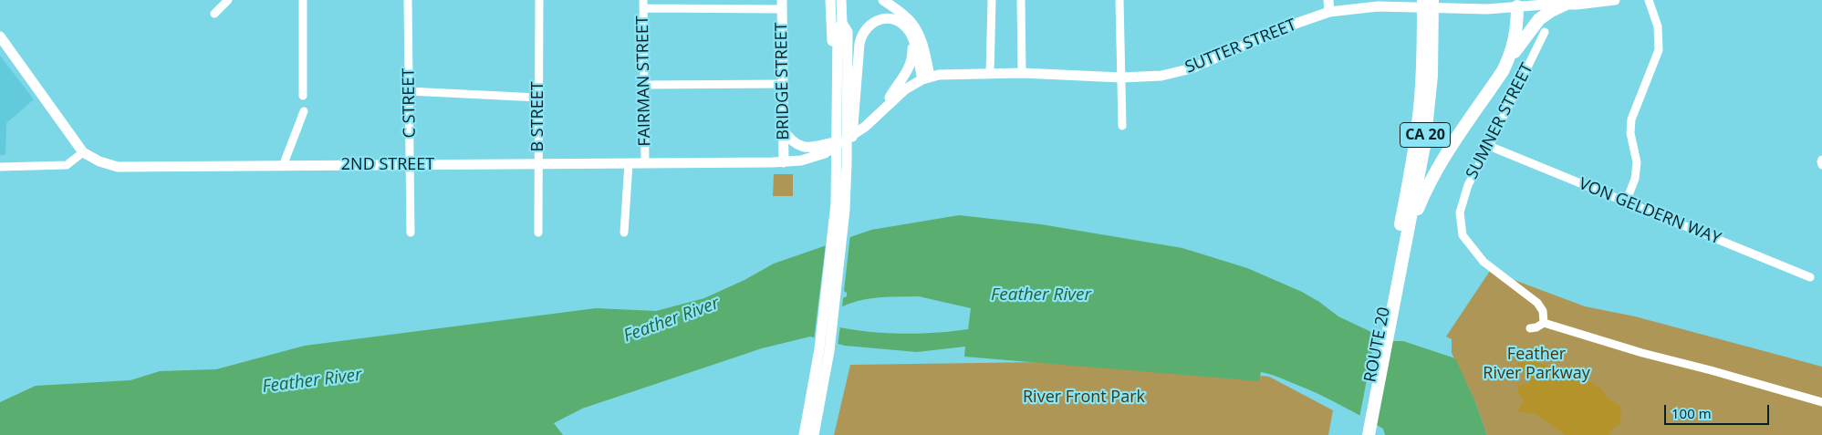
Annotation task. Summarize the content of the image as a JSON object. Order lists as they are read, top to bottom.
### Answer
{
  "streets": {
    "highway": ["CA 20", "ROUTE 20"],
    "main road": ["SUTTER STREET", "BRIDGE STREET", "2ND STREET"],
    "street": [
      "FAIRMAN STREET",
      "C STREET",
      "B STREET",
      "SUMNER STREET",
      "VON GELDERN WAY"
    ]
  },
  "crossings": [
    ["SUTTER STREET", "BRIDGE STREET"],
    ["SUTTER STREET", "2ND STREET"],
    ["FAIRMAN STREET", "2ND STREET"],
    ["BRIDGE STREET", "2ND STREET"],
    ["C STREET", "2ND STREET"],
    ["B STREET", "2ND STREET"],
    ["SUMNER STREET", "VON GELDERN WAY"],
    ["CA 20", "ROUTE 20"]
  ],
  "water": ["Feather River"],
  "parks": ["Feather River Parkway", "River Front Park"],
  "scale_bar": "100 m"
}
